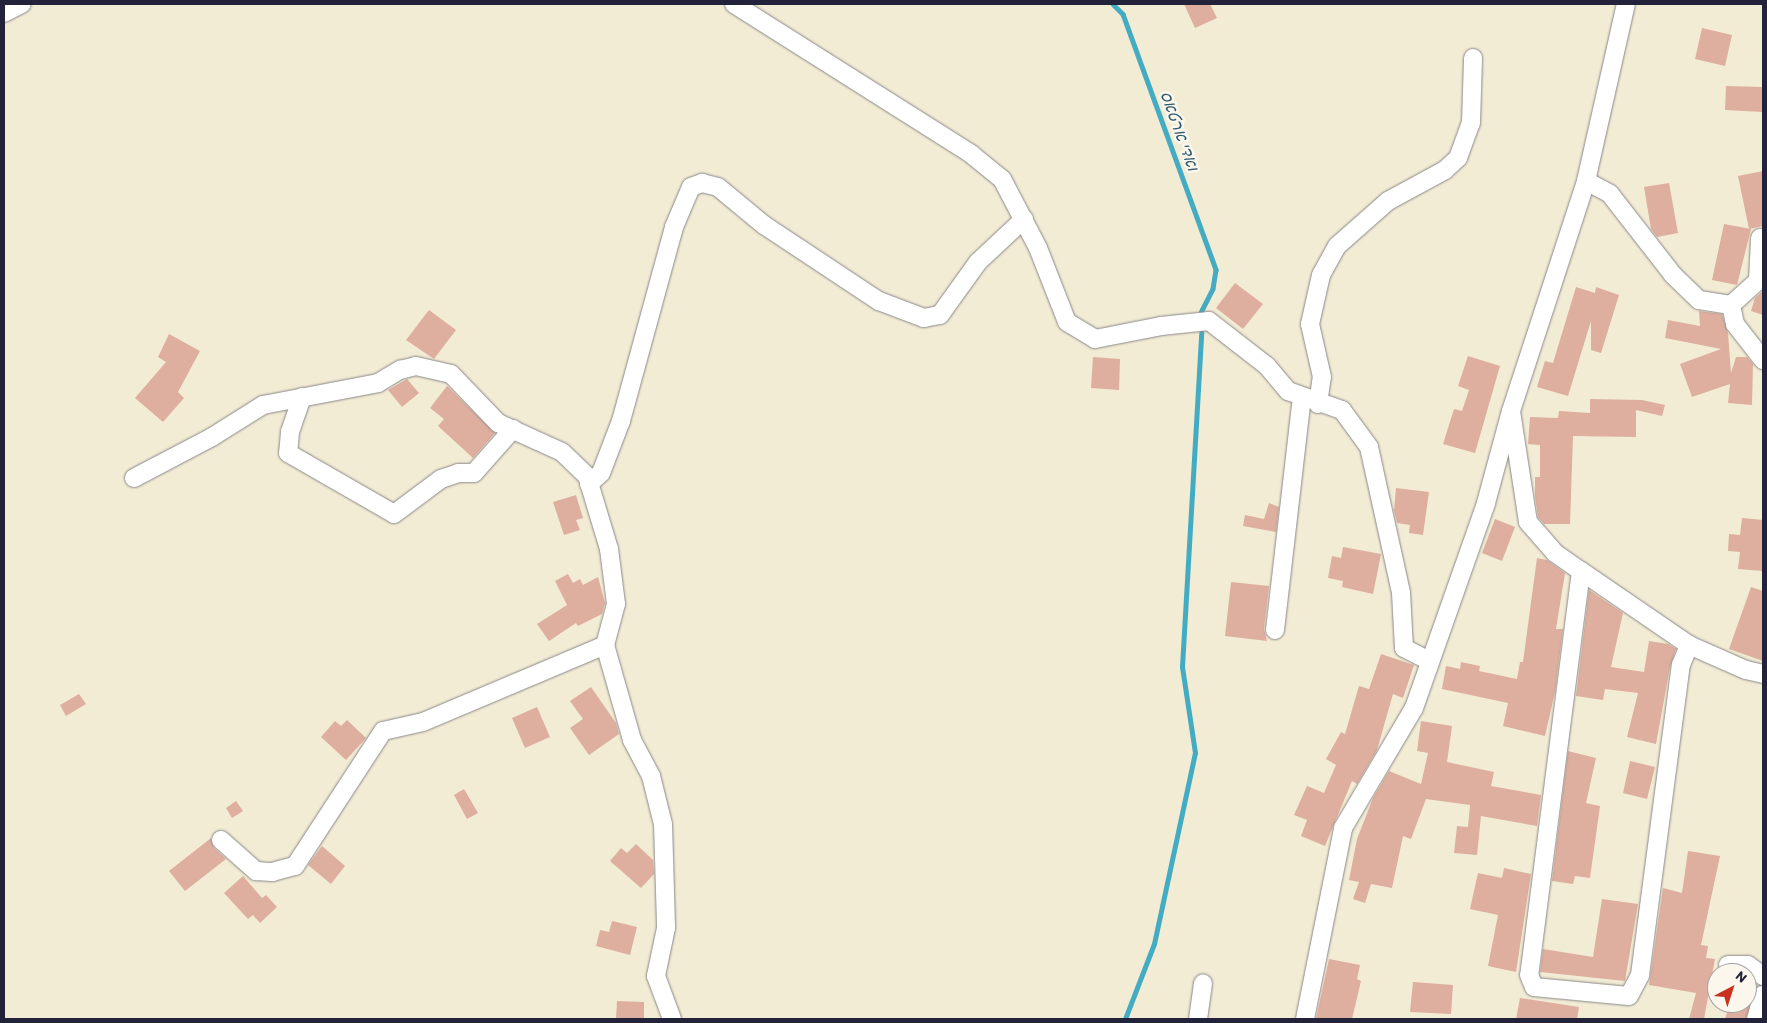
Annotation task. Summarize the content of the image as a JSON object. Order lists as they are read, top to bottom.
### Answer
{
  "water": ["ואדי ארטאס"],
  "north": "top right"
}
